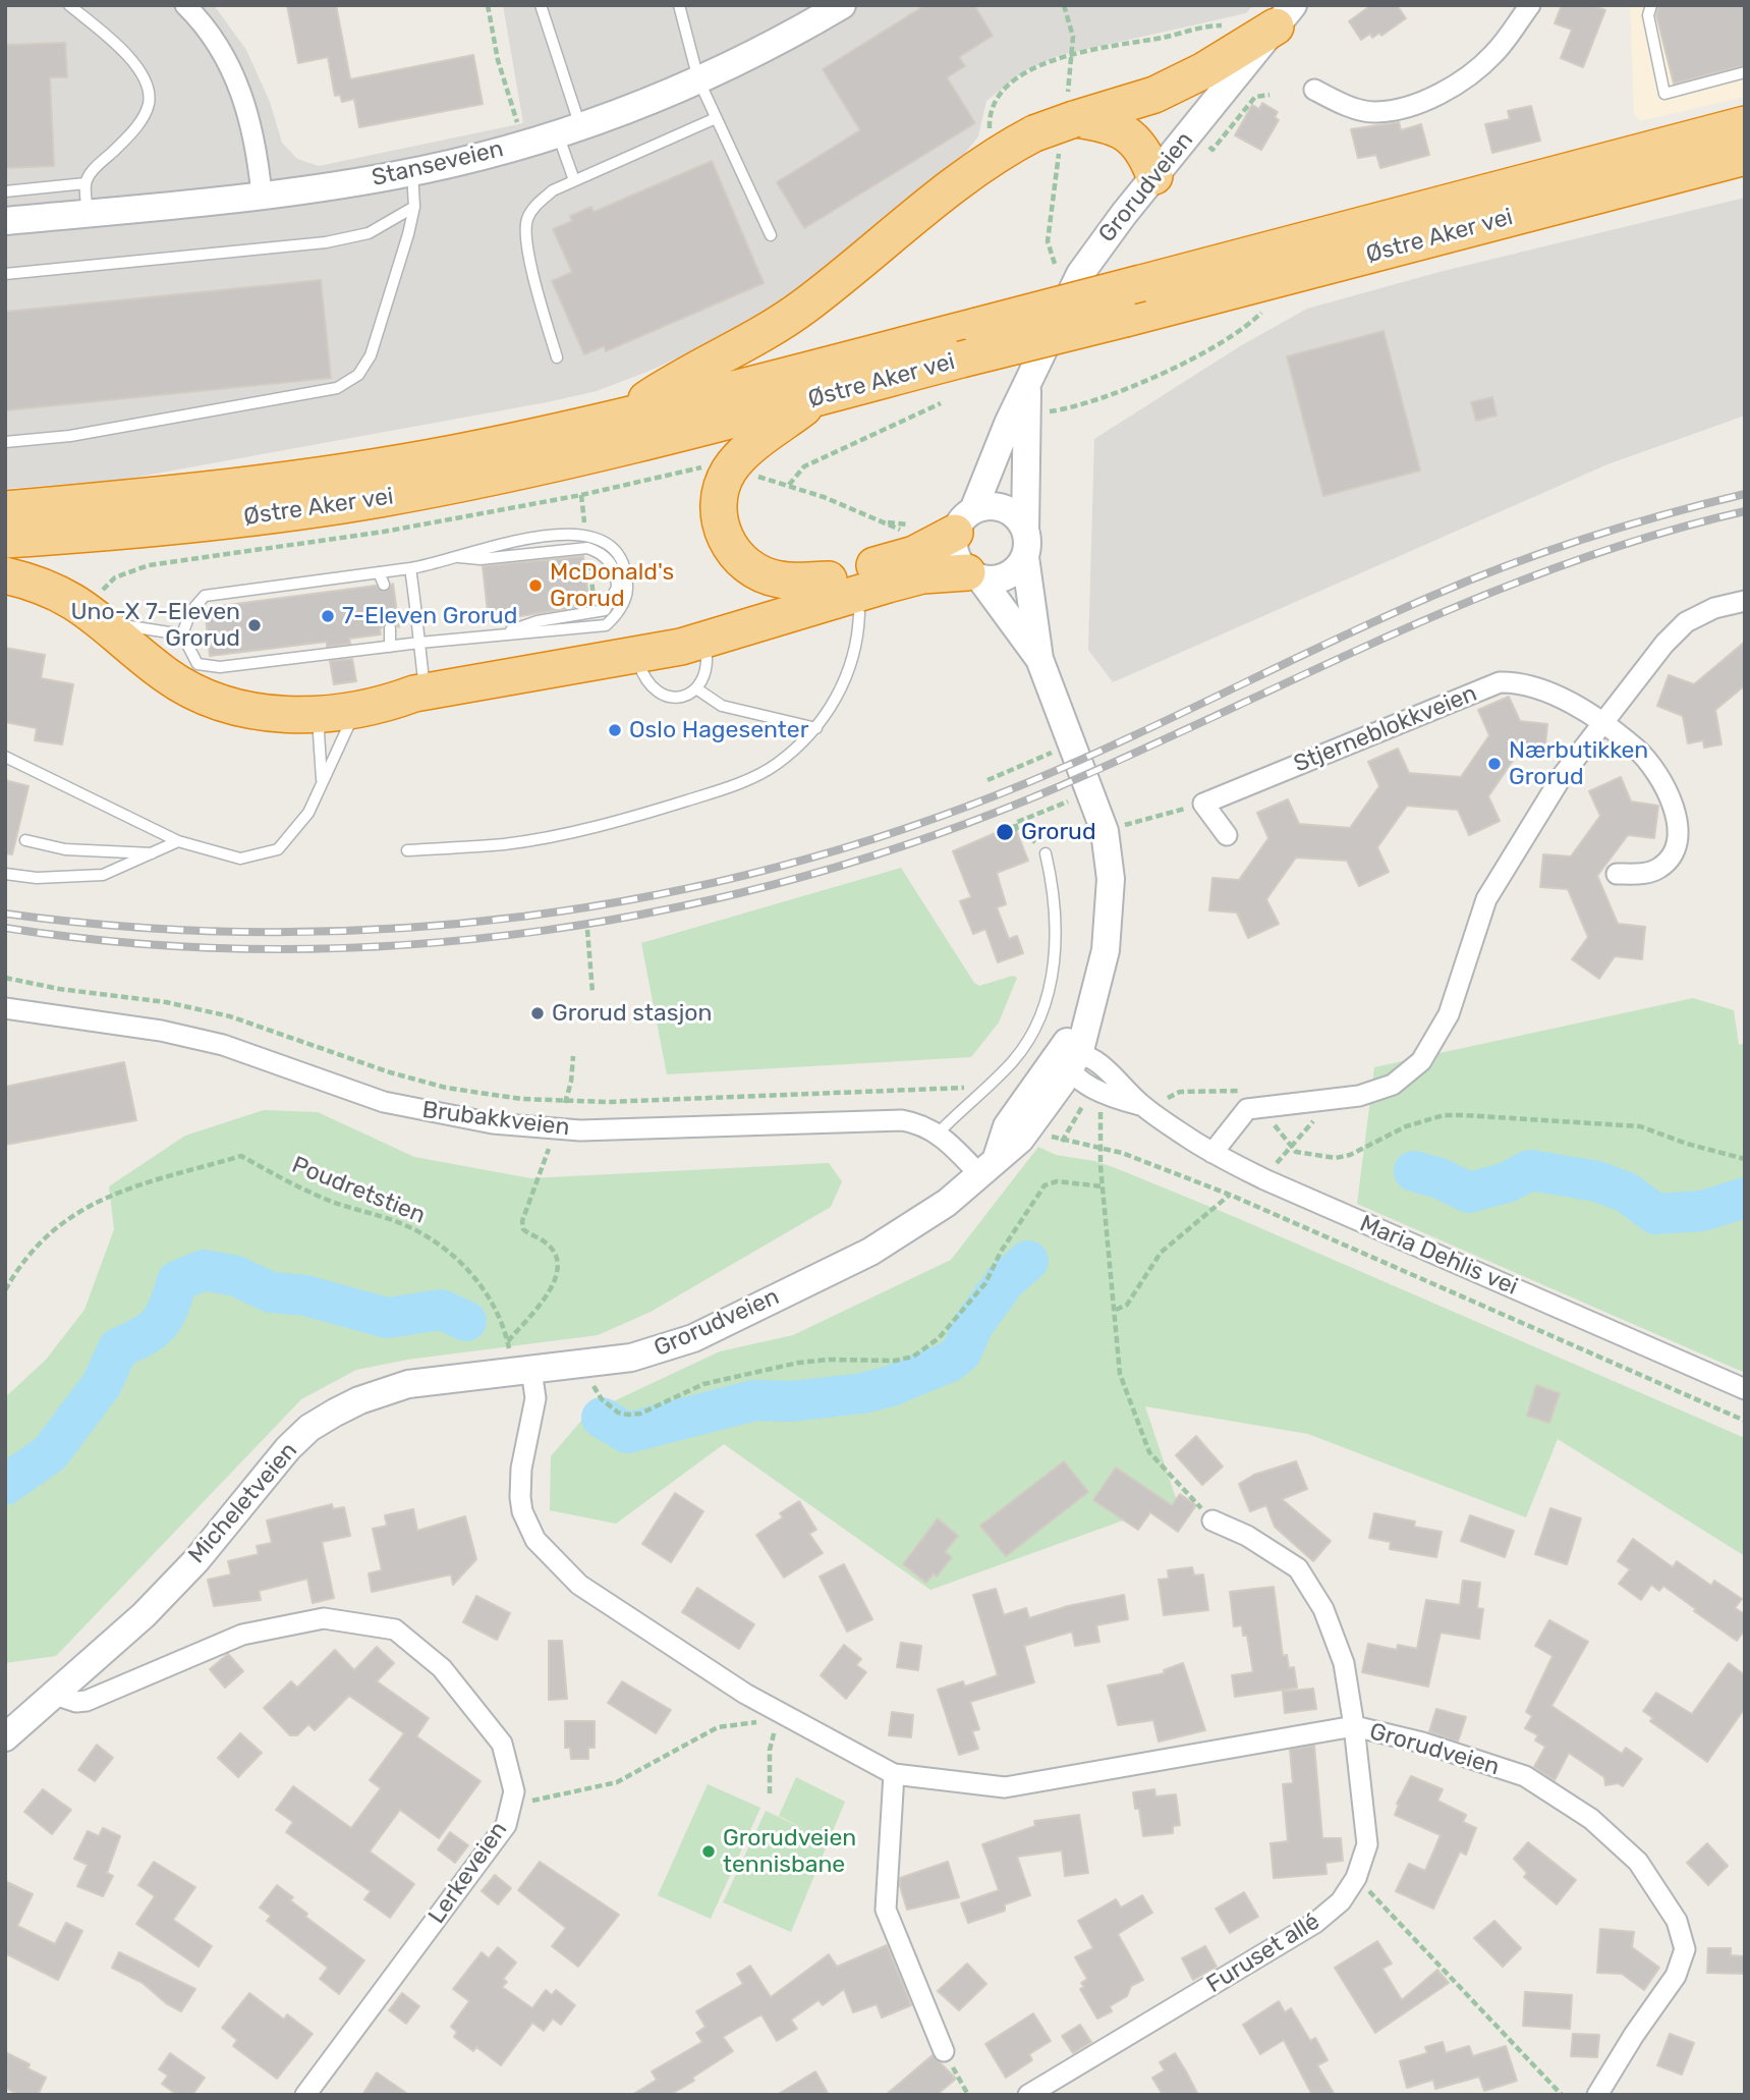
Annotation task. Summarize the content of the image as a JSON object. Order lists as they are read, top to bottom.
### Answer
{
  "streets": {
    "highway": ["Østre Aker vei"],
    "main road": ["Stanseveien", "Grorudveien", "Micheletveien"],
    "street": [
      "Stjerneblokkveien",
      "Brubakkveien",
      "Maria Dehlis vei",
      "Lerkeveien",
      "Furuset allé"
    ],
    "path": ["Poudretstien"]
  },
  "crossings": [
    ["Grorudveien", "Brubakkveien"],
    ["Grorudveien", "Poudretstien"],
    ["Grorudveien", "Maria Dehlis vei"],
    ["Grorudveien", "Micheletveien"],
    ["Grorudveien", "Furuset allé"],
    ["Poudretstien", "Micheletveien"],
    ["Micheletveien", "Lerkeveien"]
  ],
  "places": [
    "McDonald's Grorud",
    "7-Eleven Grorud",
    "Uno-X 7-Eleven Grorud",
    "Oslo Hagesenter",
    "Nærbutikken Grorud",
    "Grorud",
    "Grorud stasjon",
    "Grorudveien tennisbane"
  ]
}
